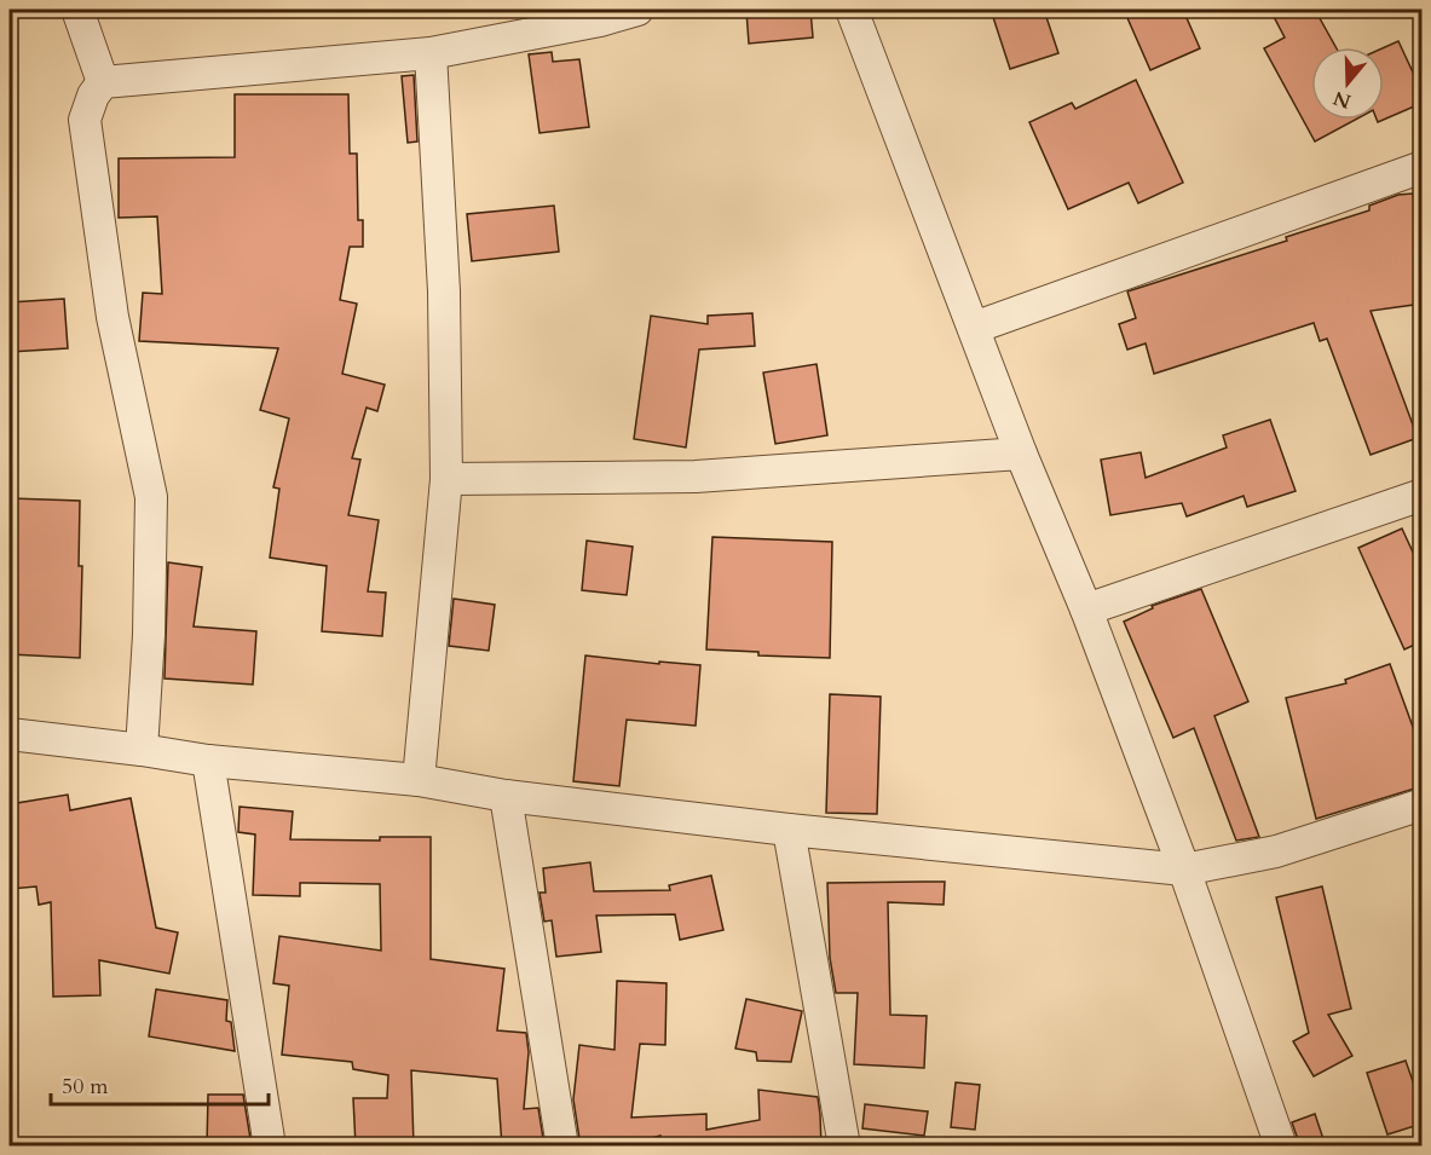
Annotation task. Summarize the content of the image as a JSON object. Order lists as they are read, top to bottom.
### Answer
{
  "scale_bar": "50 m",
  "north": "bottom"
}
